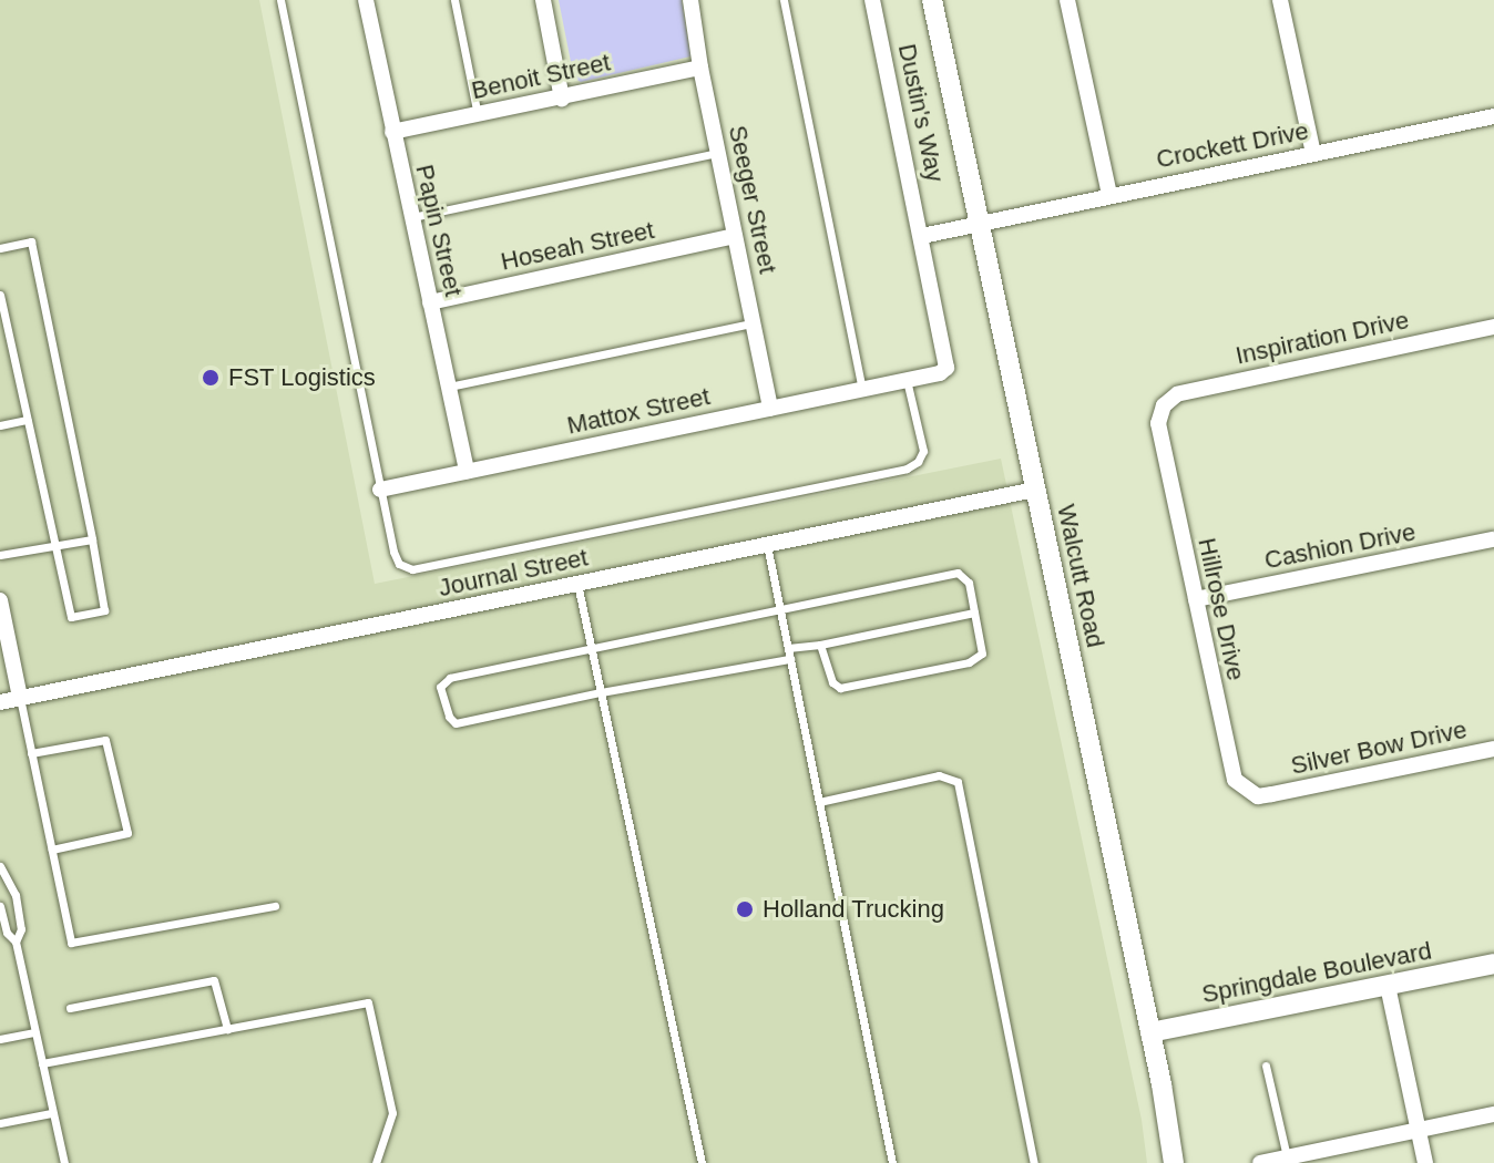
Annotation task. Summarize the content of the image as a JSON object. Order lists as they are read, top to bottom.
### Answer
{
  "streets": {
    "street": [
      "Benoit Street",
      "Dustin's Way",
      "Crockett Drive",
      "Seeger Street",
      "Papin Street",
      "Hoseah Street",
      "Inspiration Drive",
      "Mattox Street",
      "Cashion Drive",
      "Journal Street",
      "Walcutt Road",
      "Hillrose Drive",
      "Silver Bow Drive",
      "Springdale Boulevard"
    ]
  },
  "crossings": [
    ["Benoit Street", "Seeger Street"],
    ["Benoit Street", "Papin Street"],
    ["Dustin's Way", "Mattox Street"],
    ["Crockett Drive", "Walcutt Road"],
    ["Seeger Street", "Hoseah Street"],
    ["Seeger Street", "Mattox Street"],
    ["Papin Street", "Hoseah Street"],
    ["Papin Street", "Mattox Street"],
    ["Inspiration Drive", "Hillrose Drive"],
    ["Cashion Drive", "Hillrose Drive"],
    ["Journal Street", "Walcutt Road"],
    ["Walcutt Road", "Springdale Boulevard"],
    ["Hillrose Drive", "Silver Bow Drive"]
  ],
  "places": ["FST Logistics", "Holland Trucking"]
}
